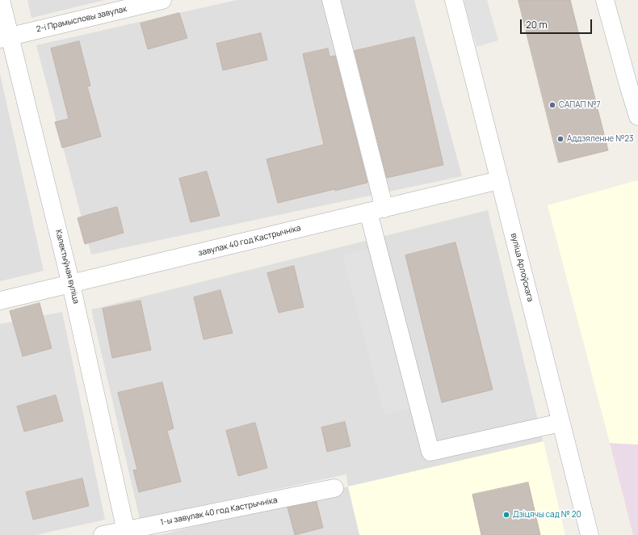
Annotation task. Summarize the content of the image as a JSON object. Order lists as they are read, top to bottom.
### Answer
{
  "streets": {
    "street": [
      "2-і Прамысловы завулак",
      "завулак 40 год Кастрычніка",
      "Калектыўная вуліца",
      "вуліца Арлоўскага",
      "1-ы завулак 40 год Кастрычніка"
    ]
  },
  "crossings": [
    ["2-і Прамысловы завулак", "Калектыўная вуліца"],
    ["завулак 40 год Кастрычніка", "Калектыўная вуліца"],
    ["завулак 40 год Кастрычніка", "вуліца Арлоўскага"],
    ["Калектыўная вуліца", "1-ы завулак 40 год Кастрычніка"]
  ],
  "places": ["САПАП №7", "Аддзяленне №23", "Дзіцячы сад № 20"],
  "scale_bar": "20 m"
}
